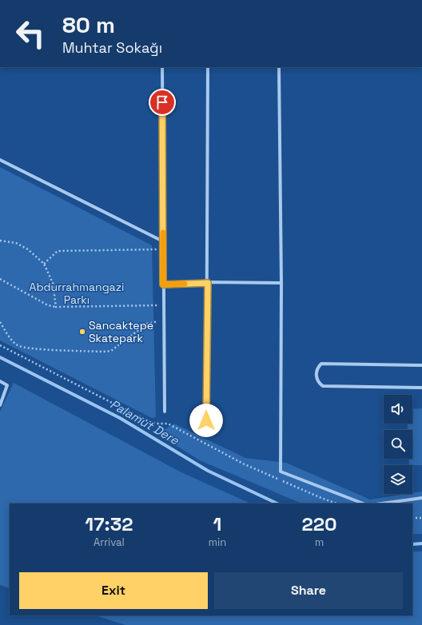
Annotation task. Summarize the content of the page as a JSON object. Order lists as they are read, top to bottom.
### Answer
{
  "water": ["Palamut Dere"],
  "parks": ["Abdurrahmangazi Parkı"],
  "places": ["Sancaktepe Skatepark"],
  "page": {
    "turn": ["80 m", "Muhtar Sokağı"],
    "eta": [
      "17:32",
      "Arrival",
      "1",
      "min",
      "220",
      "m"
    ],
    "buttons": ["Exit", "Share"]
  }
}
